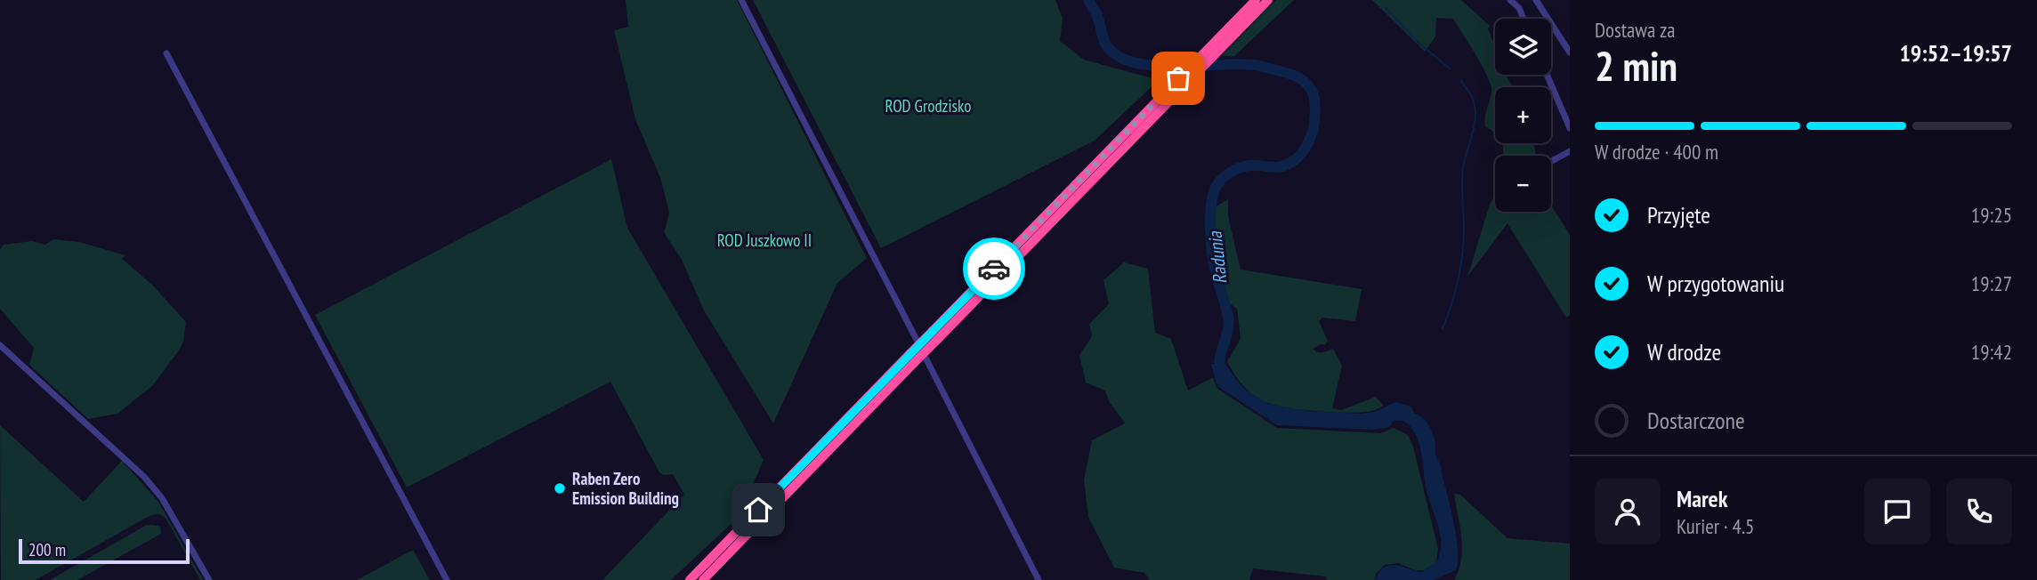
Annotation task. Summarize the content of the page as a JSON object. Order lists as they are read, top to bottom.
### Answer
{
  "water": ["Radunia"],
  "parks": ["ROD Grodzisko", "ROD Juszkowo II"],
  "places": ["Raben Zero Emission Building"],
  "scale_bar": "200 m",
  "page": {
    "heading": ["2 min", "Dostawa za", "19:52–19:57"],
    "panel": ["Marek", "Kurier · 4.5"],
    "map_buttons": ["+", "−"],
    "bar": "W drodze · 400 m",
    "list": [
      ["Przyjęte", "19:25"],
      ["W przygotowaniu", "19:27"],
      ["W drodze", "19:42"],
      "Dostarczone"
    ],
    "scale": "200 m"
  }
}
